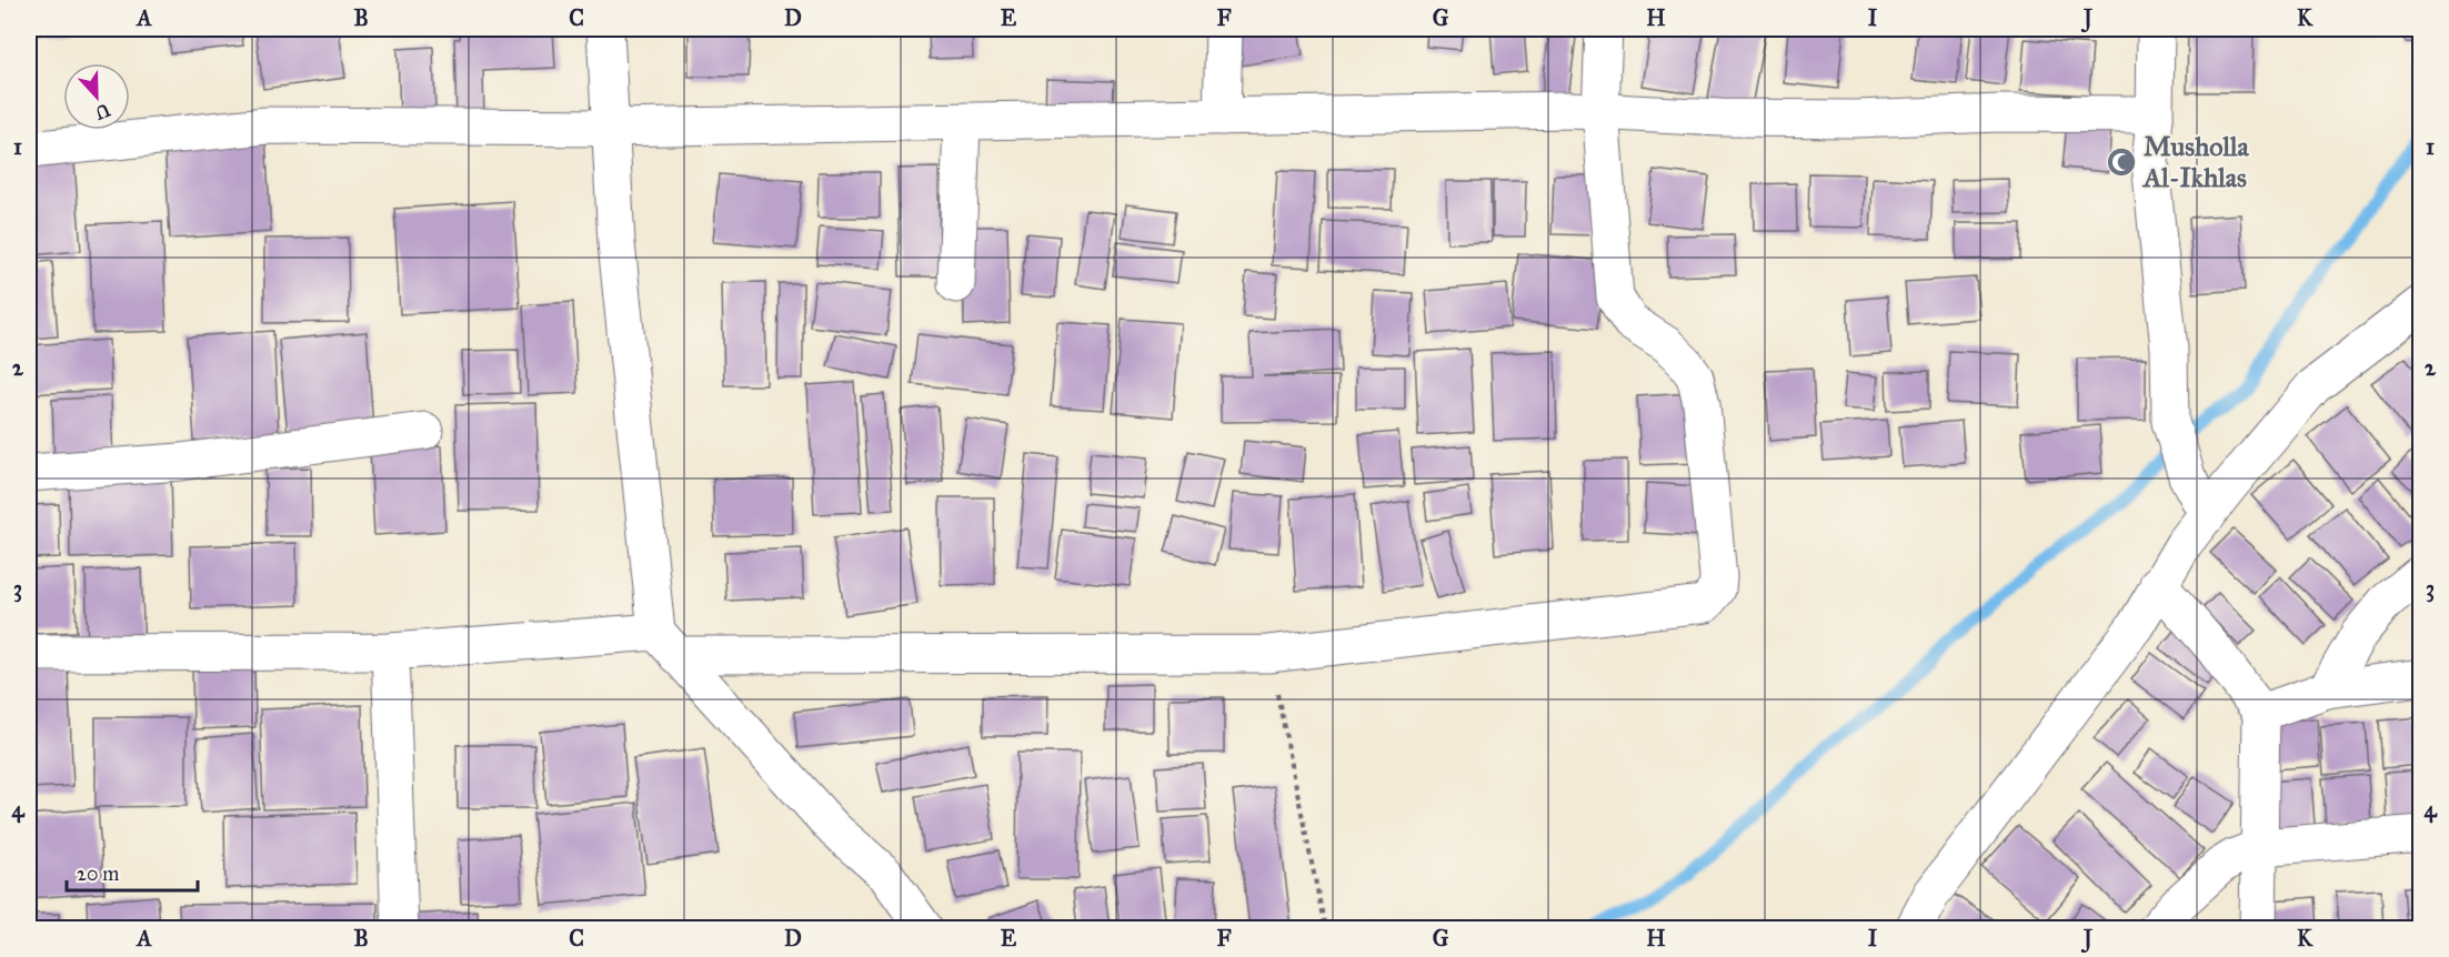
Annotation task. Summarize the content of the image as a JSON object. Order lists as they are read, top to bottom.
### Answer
{
  "places": {
    "mosque": ["Musholla Al-Ikhlas"]
  },
  "scale_bar": "20 m",
  "north": "bottom",
  "grid": {
    "columns": [
      "A",
      "B",
      "C",
      "D",
      "E",
      "F",
      "G",
      "H",
      "I",
      "J",
      "K"
    ],
    "rows": [
      "1",
      "2",
      "3",
      "4"
    ]
  }
}
